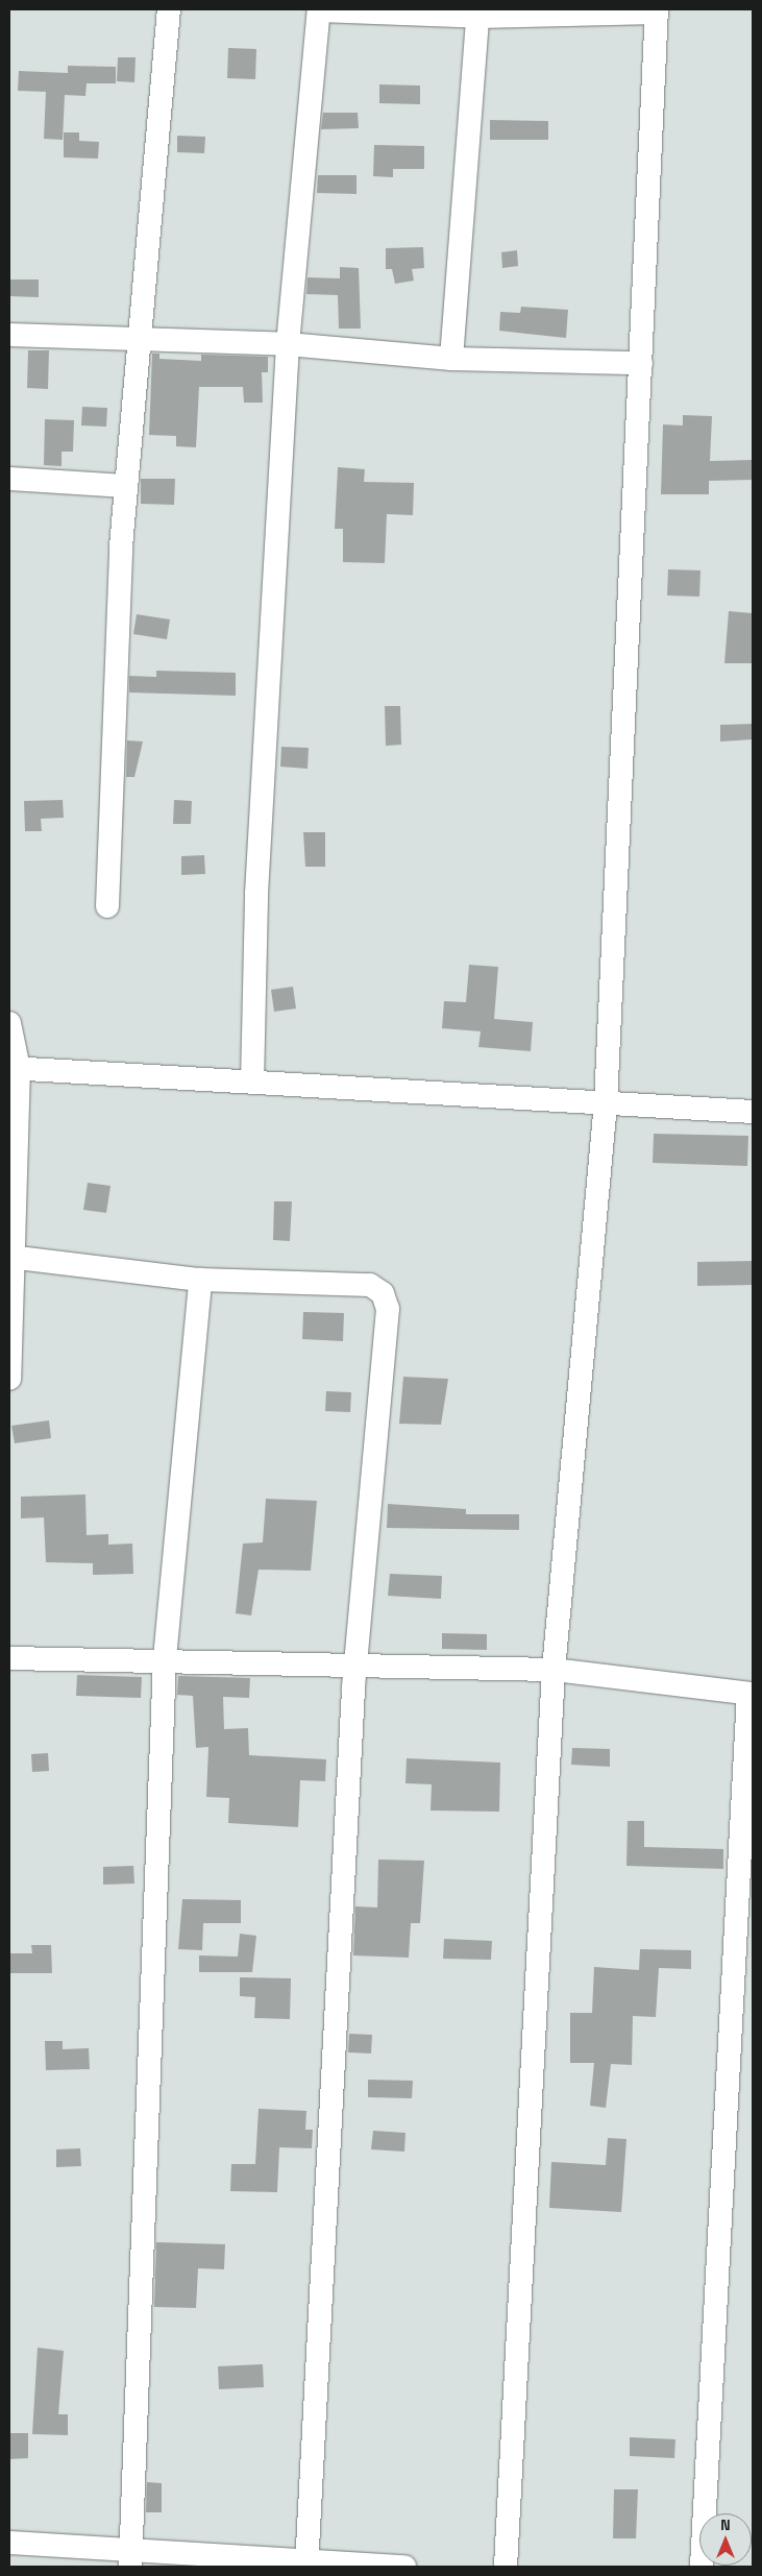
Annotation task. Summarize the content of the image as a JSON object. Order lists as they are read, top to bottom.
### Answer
{
  "north": "top"
}
